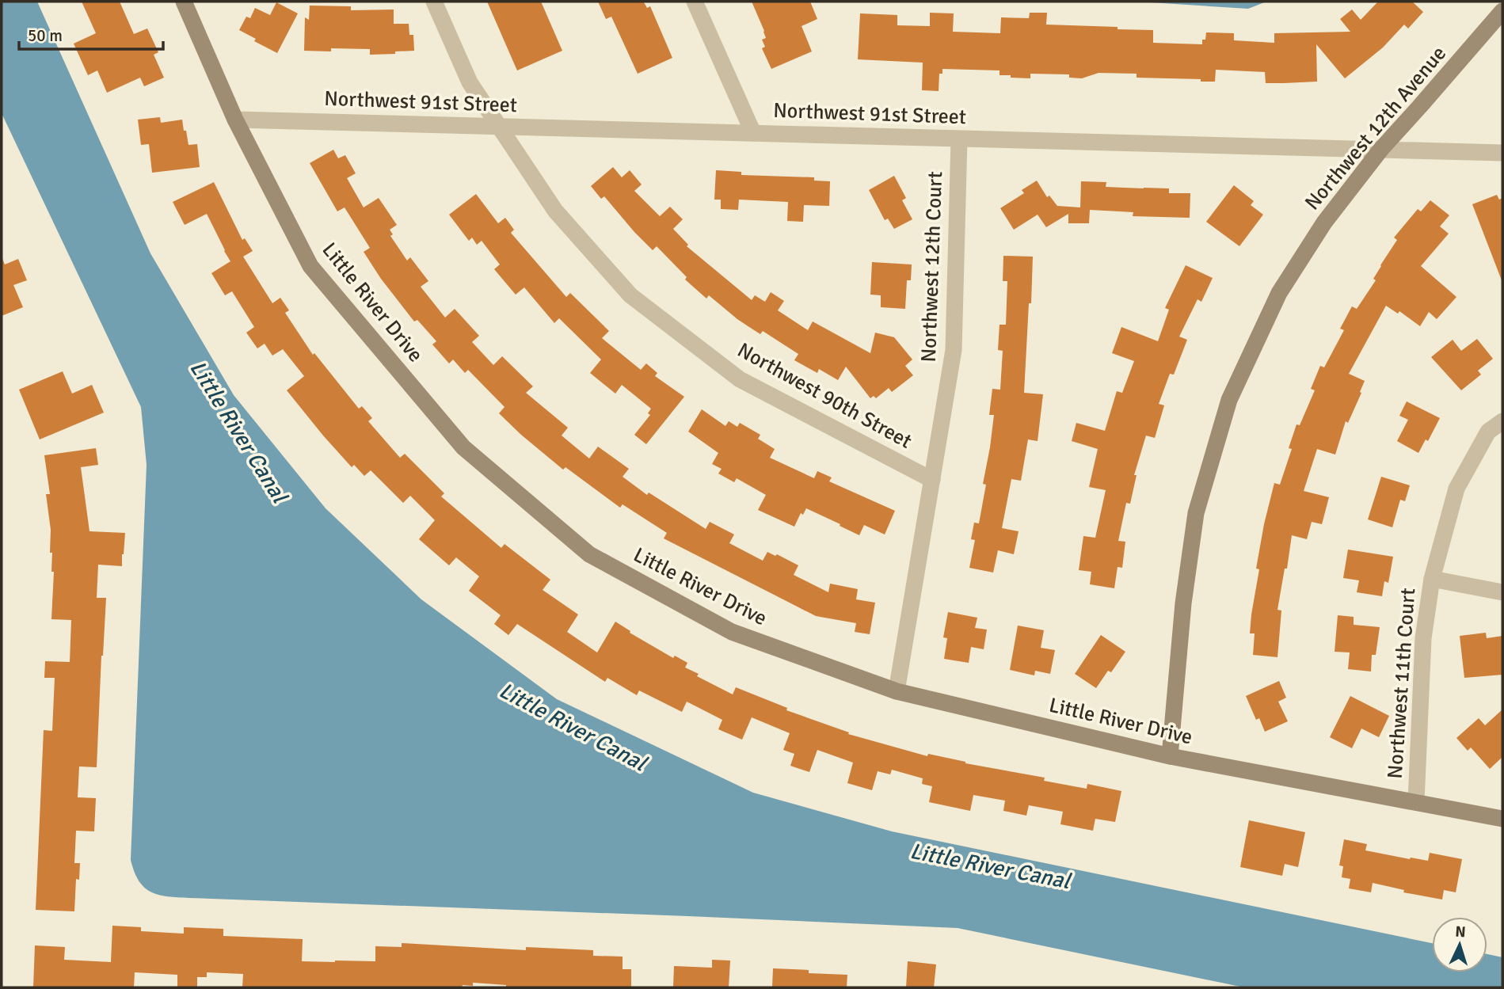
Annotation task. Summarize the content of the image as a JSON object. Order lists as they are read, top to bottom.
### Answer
{
  "streets": {
    "street": [
      "Northwest 91st Street",
      "Northwest 12th Avenue",
      "Northwest 12th Court",
      "Little River Drive",
      "Northwest 90th Street",
      "Northwest 11th Court"
    ]
  },
  "crossings": [
    ["Northwest 91st Street", "Northwest 12th Avenue"],
    ["Northwest 91st Street", "Northwest 12th Court"],
    ["Northwest 91st Street", "Little River Drive"],
    ["Northwest 91st Street", "Northwest 90th Street"],
    ["Northwest 12th Avenue", "Little River Drive"],
    ["Northwest 12th Court", "Little River Drive"],
    ["Northwest 12th Court", "Northwest 90th Street"],
    ["Little River Drive", "Northwest 11th Court"]
  ],
  "water": ["Little River Canal"],
  "scale_bar": "50 m",
  "north": "top"
}
